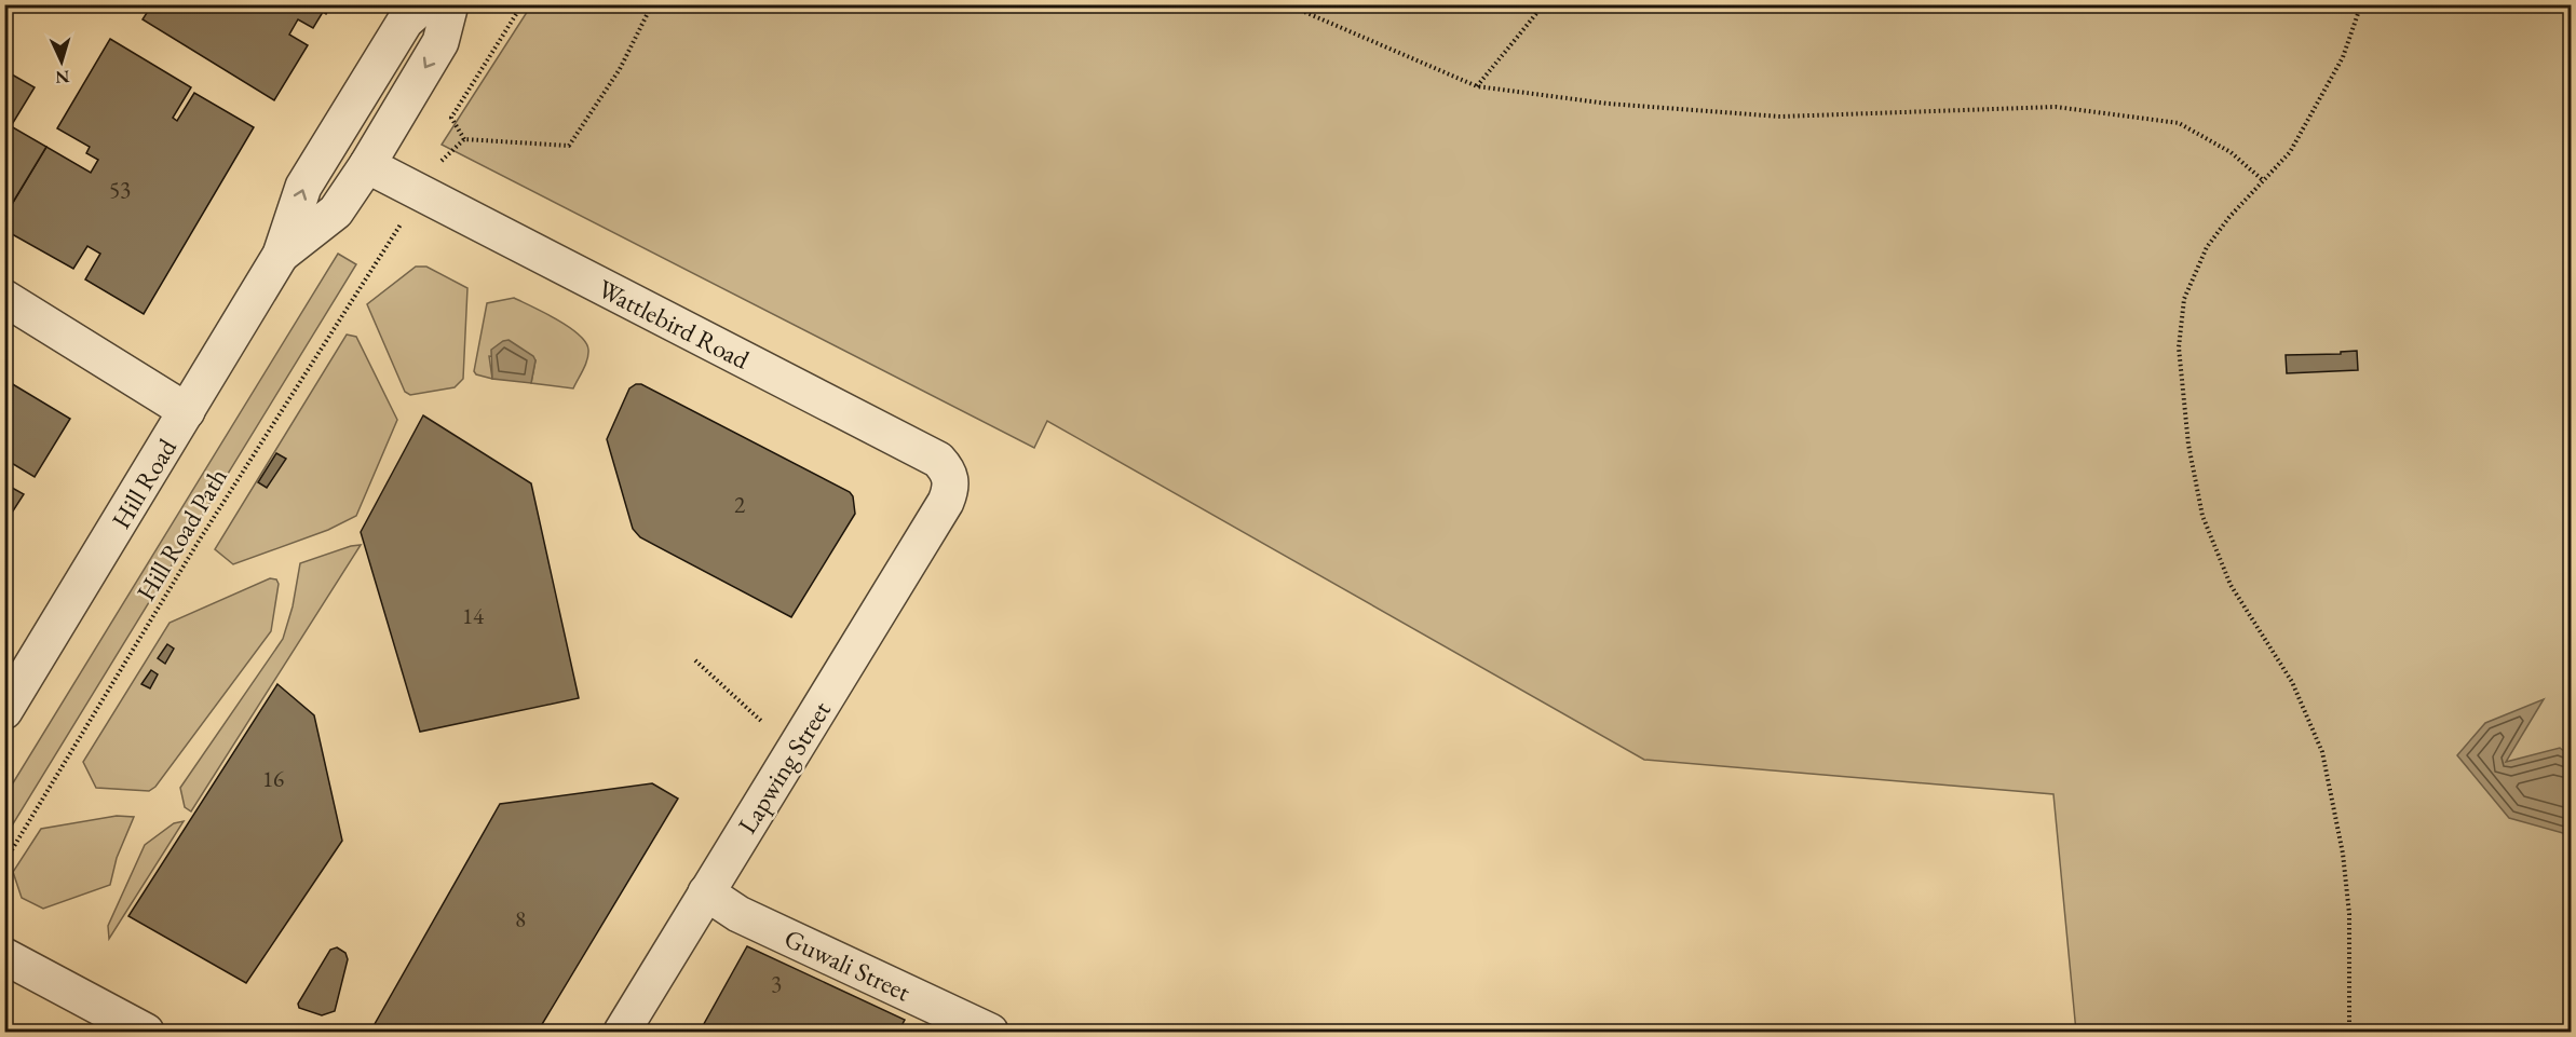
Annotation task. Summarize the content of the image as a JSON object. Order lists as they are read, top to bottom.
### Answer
{
  "streets": {
    "street": [
      "Wattlebird Road",
      "Hill Road",
      "Lapwing Street",
      "Guwali Street"
    ],
    "path": ["Hill Road Path"]
  },
  "crossings": [
    ["Wattlebird Road", "Hill Road"],
    ["Wattlebird Road", "Lapwing Street"],
    ["Lapwing Street", "Guwali Street"]
  ],
  "house_numbers": [
    "53",
    "2",
    "14",
    "16",
    "8",
    "3"
  ],
  "north": "bottom"
}
